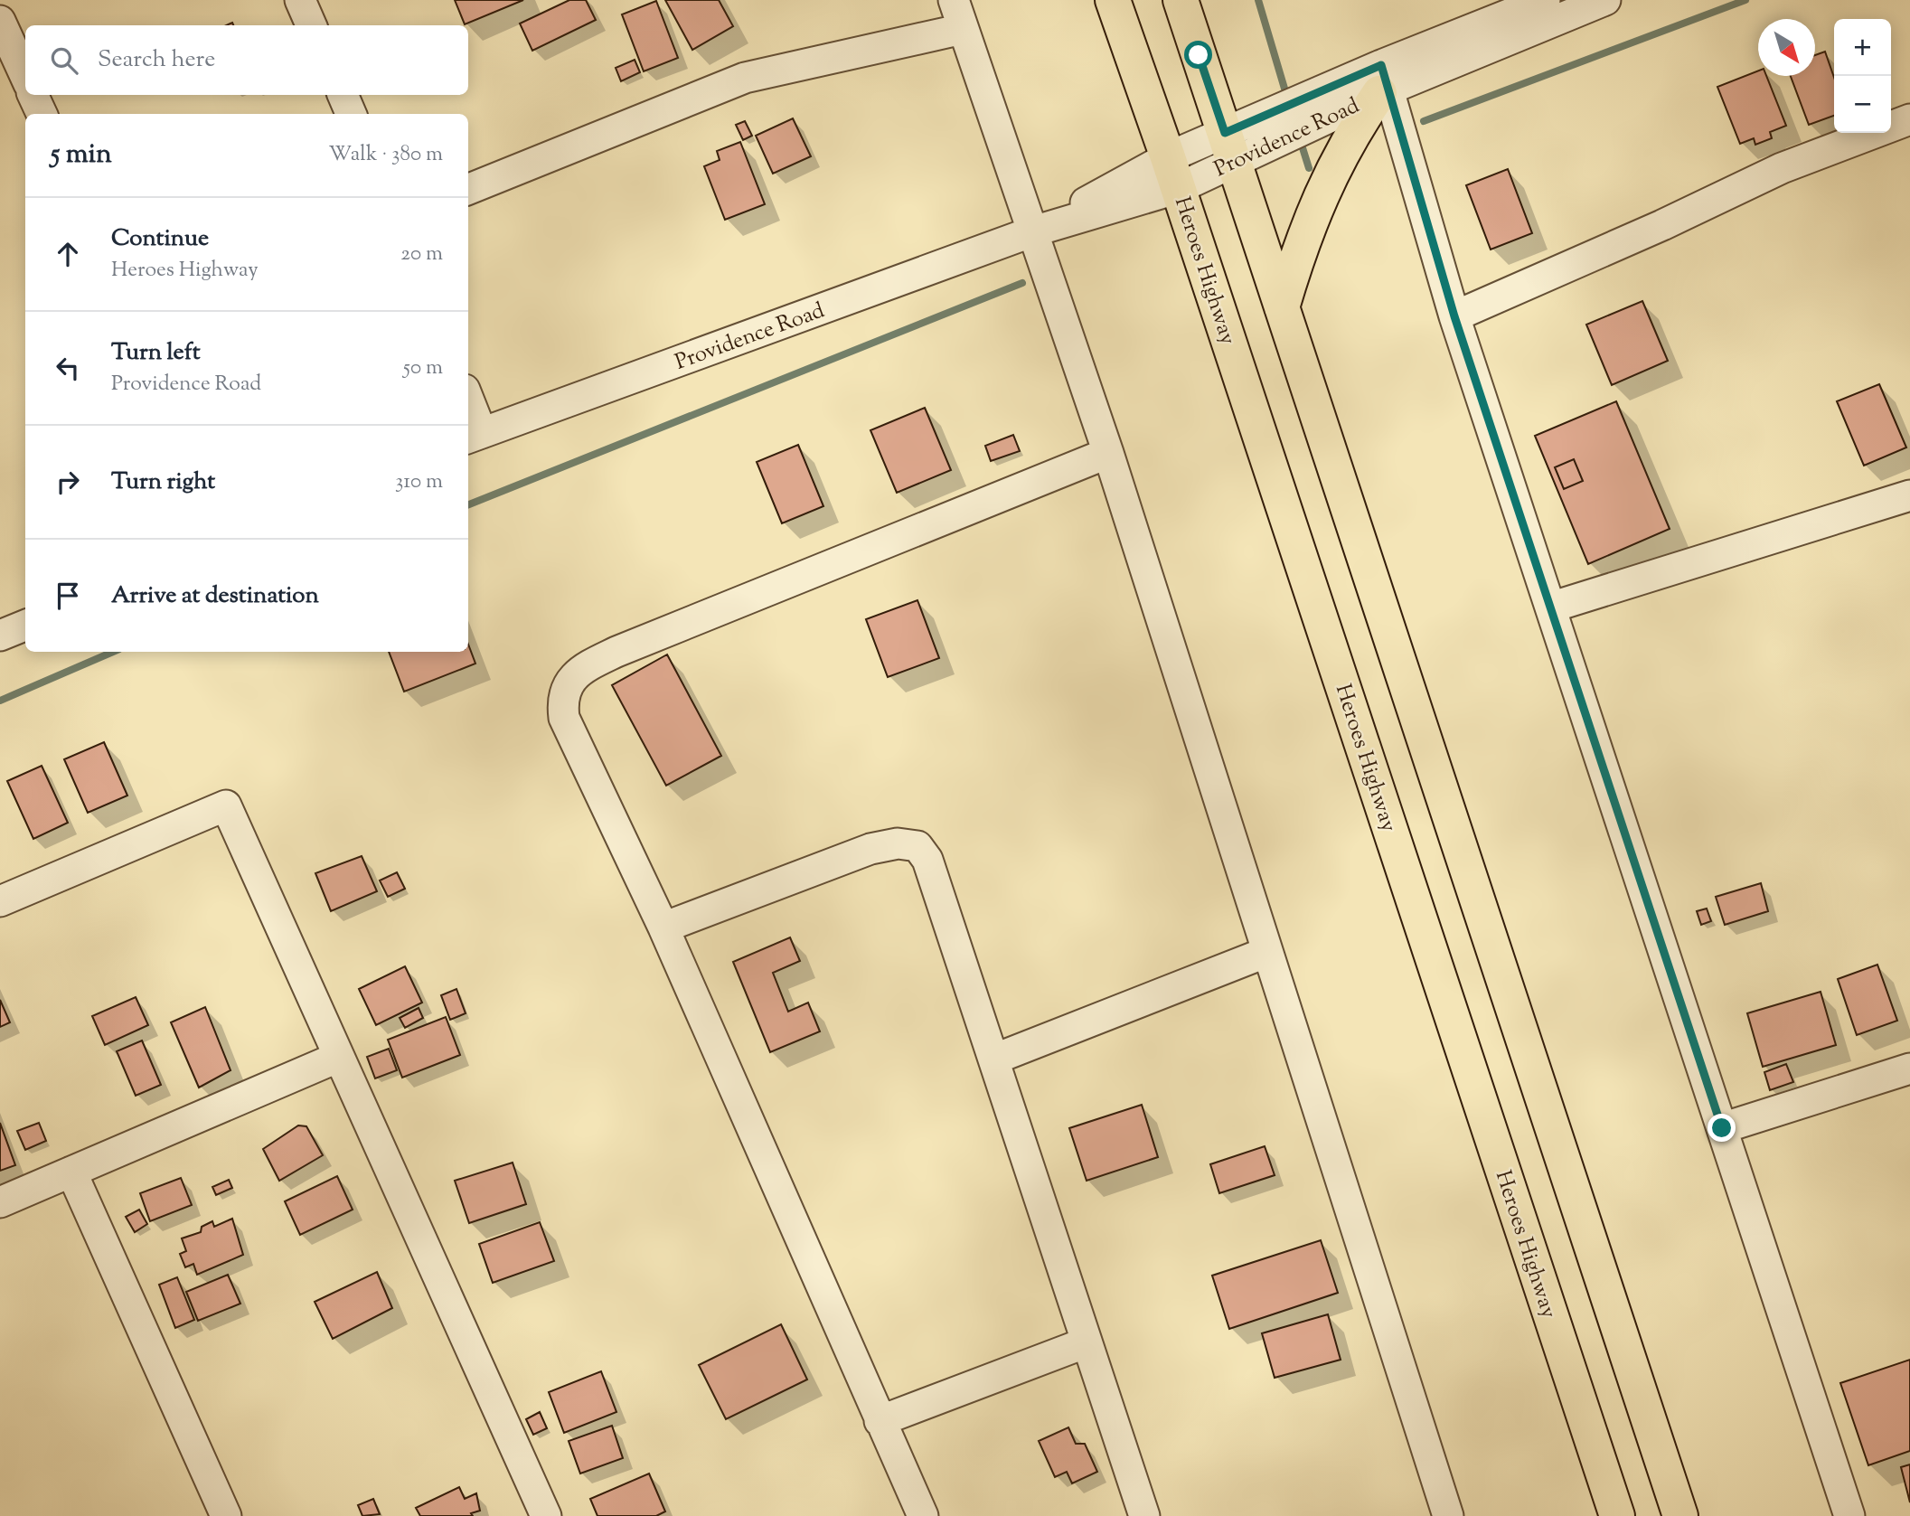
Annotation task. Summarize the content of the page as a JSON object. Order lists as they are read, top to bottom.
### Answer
{
  "streets": {
    "main road": ["Heroes Highway"],
    "street": ["Providence Road"]
  },
  "crossings": [
    ["Providence Road", "Heroes Highway"]
  ],
  "north": "bottom right",
  "page": {
    "map_buttons": ["+", "−"],
    "search": "Search here",
    "heading": ["5 min", "Walk · 380 m"],
    "list": [
      ["Continue", "Heroes Highway", "20 m"],
      ["Turn left", "Providence Road", "50 m"],
      ["Turn right", "310 m"],
      "Arrive at destination"
    ]
  }
}
